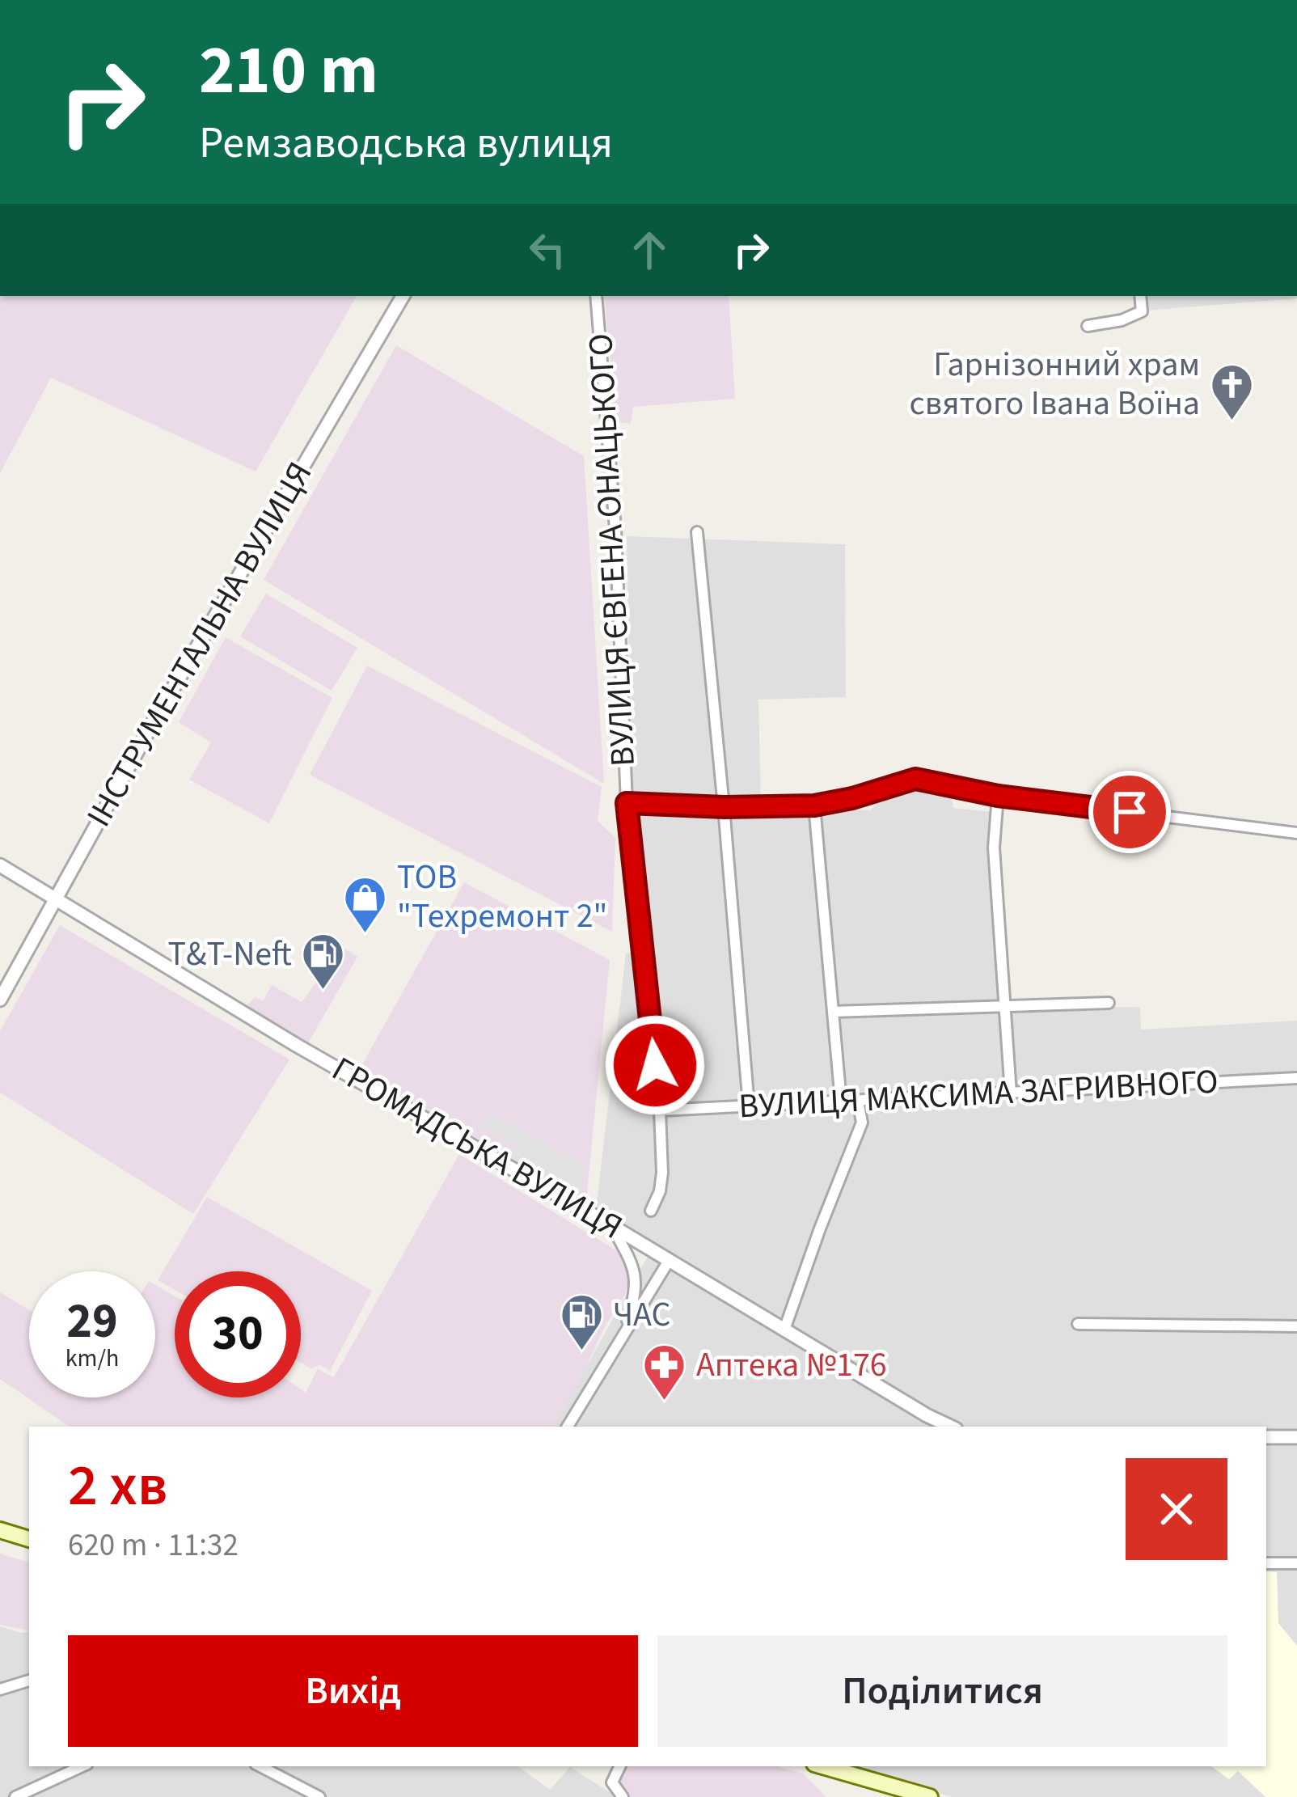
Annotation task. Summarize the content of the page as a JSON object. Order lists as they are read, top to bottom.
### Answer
{
  "streets": {
    "street": [
      "ВУЛИЦЯ ЄВГЕНА ОНАЦЬКОГО",
      "ІНСТРУМЕНТАЛЬНА ВУЛИЦЯ",
      "ВУЛИЦЯ МАКСИМА ЗАГРИВНОГО",
      "ГРОМАДСЬКА ВУЛИЦЯ"
    ]
  },
  "crossings": [
    ["ВУЛИЦЯ ЄВГЕНА ОНАЦЬКОГО", "ВУЛИЦЯ МАКСИМА ЗАГРИВНОГО"],
    ["ІНСТРУМЕНТАЛЬНА ВУЛИЦЯ", "ГРОМАДСЬКА ВУЛИЦЯ"]
  ],
  "places": {
    "church": ["Гарнізонний храм святого Івана Воїна"],
    "shop": ["ТОВ \"Техремонт 2\""],
    "fuel station": ["T&T-Neft", "ЧАС"],
    "pharmacy": ["Аптека №176"]
  },
  "page": {
    "turn": ["210 m", "Ремзаводська вулиця"],
    "speed": "29 km/h",
    "limit": "30",
    "heading": ["2 хв", "620 m · 11:32"],
    "buttons": ["Вихід", "Поділитися"]
  }
}
